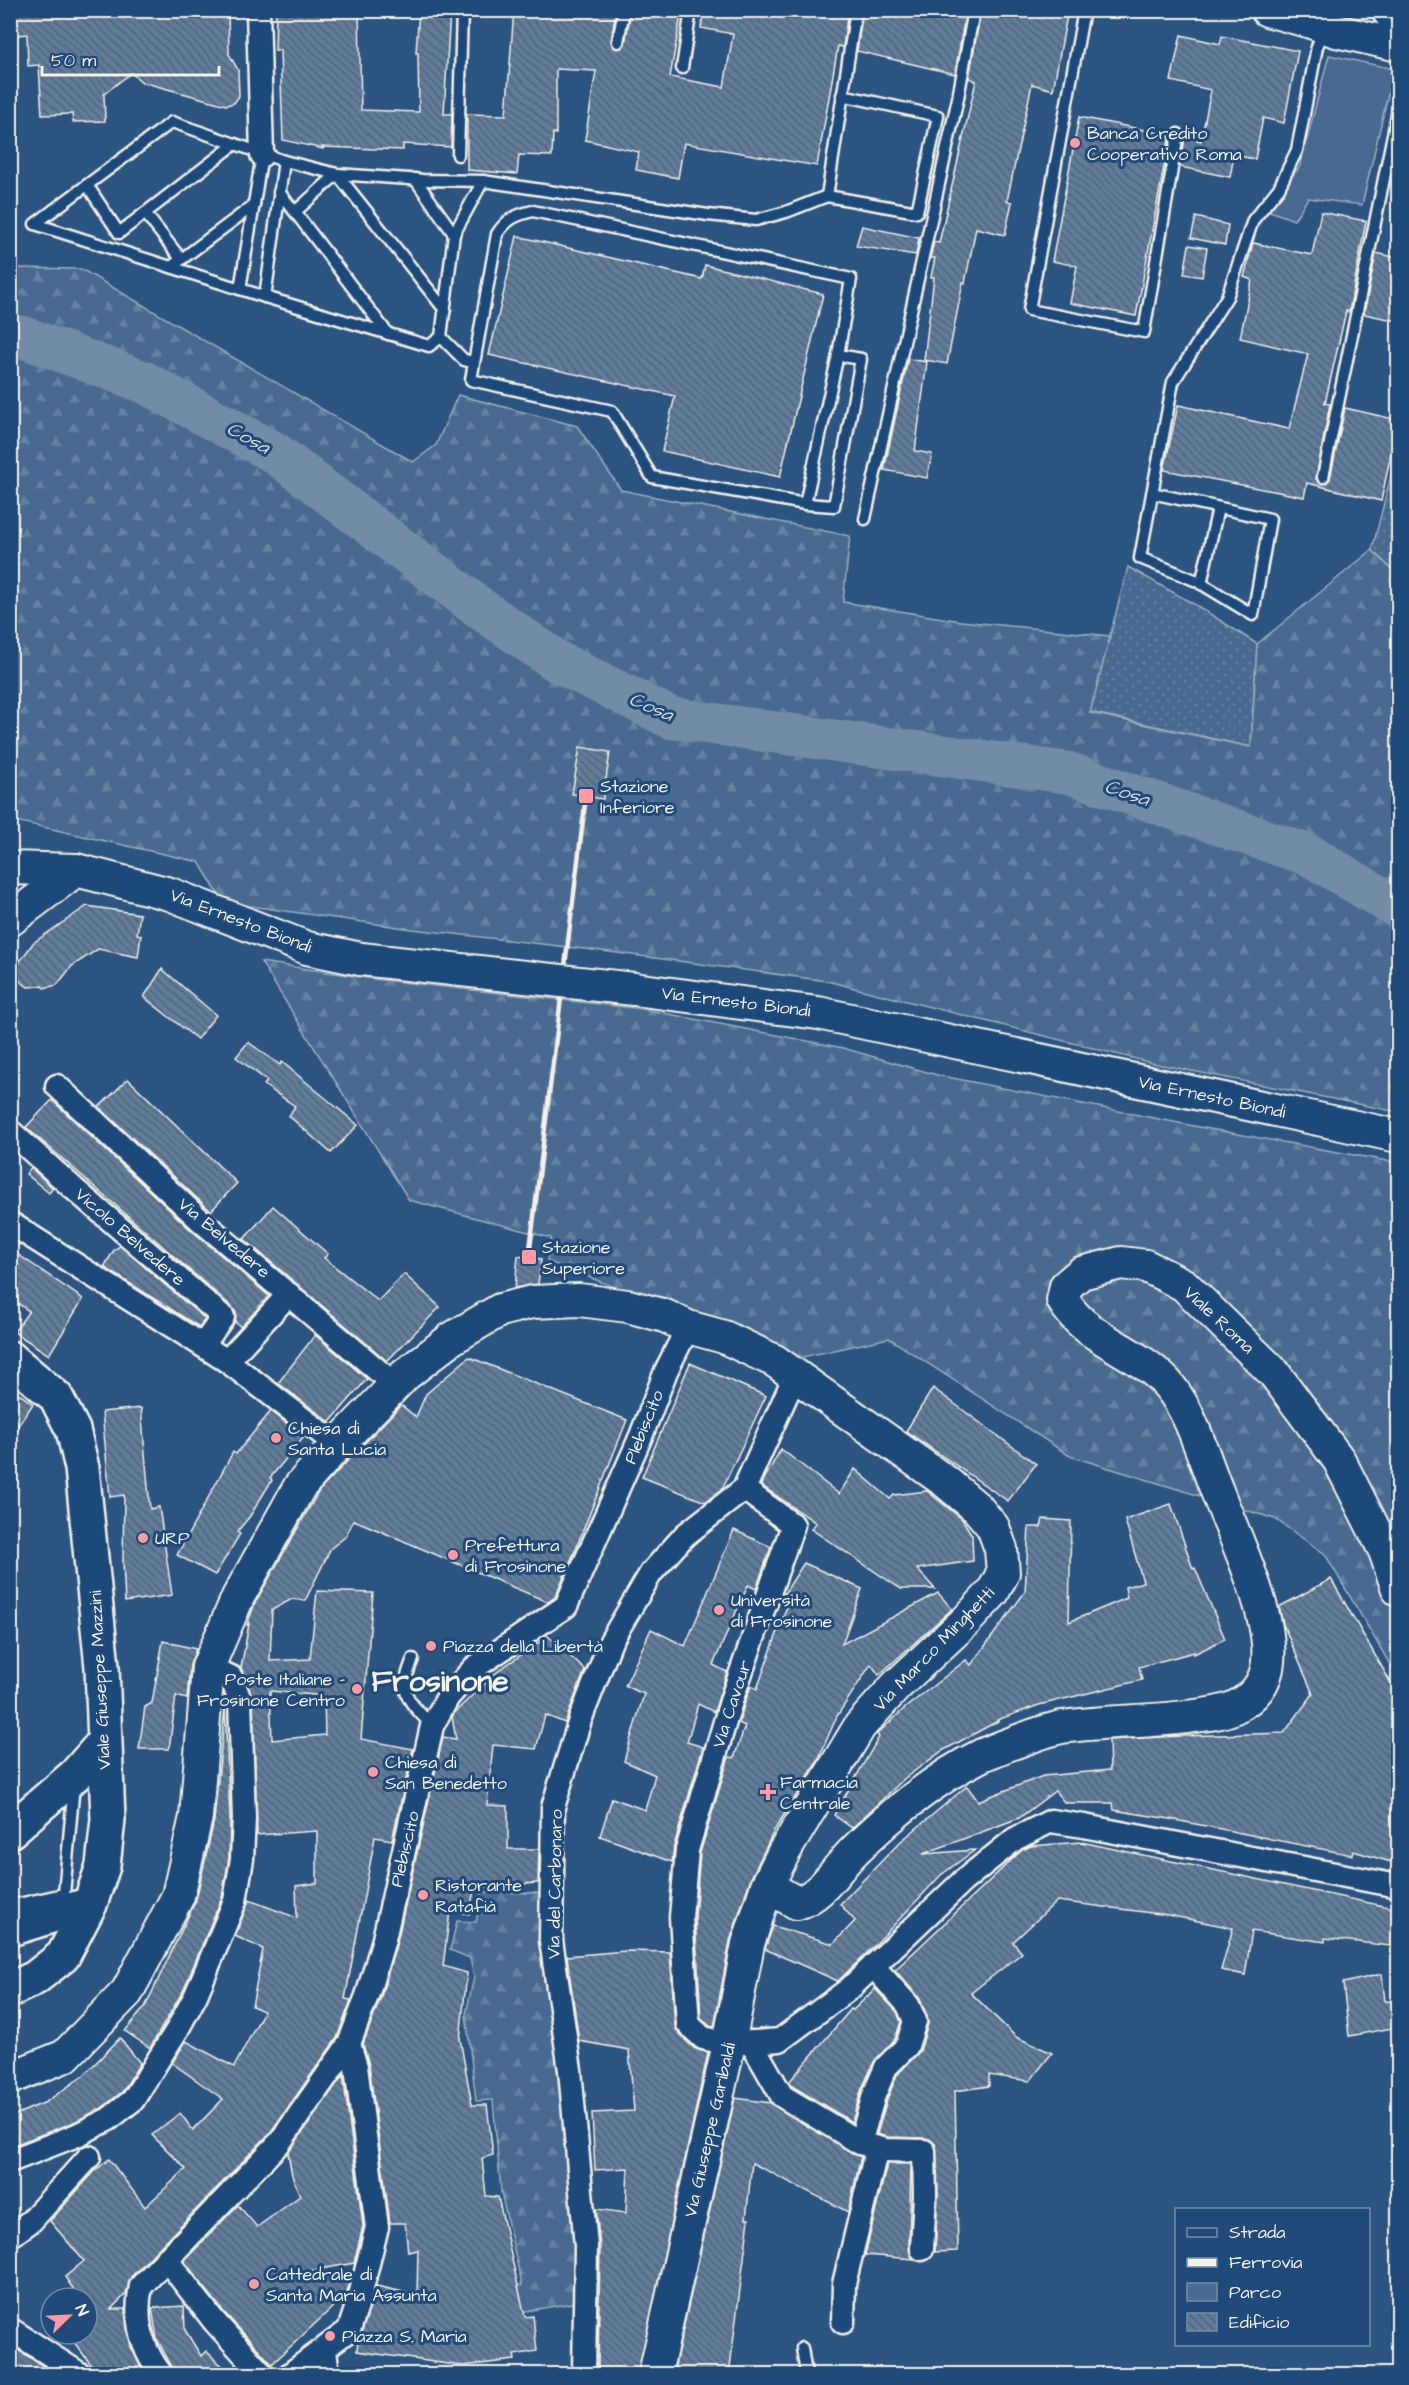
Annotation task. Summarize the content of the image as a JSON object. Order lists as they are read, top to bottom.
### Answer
{
  "streets": {
    "main road": ["Viale Giuseppe Mazzini"],
    "street": [
      "Via Ernesto Biondi",
      "Vicolo Belvedere",
      "Via Belvedere",
      "Viale Roma",
      "Plebiscito",
      "Via Marco Minghetti",
      "Via Cavour",
      "Via del Carbonaro",
      "Via Giuseppe Garibaldi"
    ]
  },
  "crossings": [
    ["Via Belvedere", "Via Marco Minghetti"],
    ["Viale Roma", "Via Marco Minghetti"],
    ["Viale Roma", "Via Giuseppe Garibaldi"],
    ["Plebiscito", "Via Marco Minghetti"],
    ["Via Marco Minghetti", "Via Giuseppe Garibaldi"],
    ["Via Cavour", "Via del Carbonaro"],
    ["Via Cavour", "Via Giuseppe Garibaldi"]
  ],
  "districts": ["Frosinone"],
  "water": ["Cosa"],
  "places": {
    "other": [
      "Banca Credito Cooperativo Roma",
      "Chiesa di Santa Lucia",
      "URP",
      "Prefettura di Frosinone",
      "Università di Frosinone",
      "Piazza della Libertà",
      "Poste Italiane - Frosinone Centro",
      "Chiesa di San Benedetto",
      "Ristorante Ratafià",
      "Cattedrale di Santa Maria Assunta",
      "Piazza S. Maria"
    ],
    "transit": ["Stazione Inferiore", "Stazione Superiore"],
    "health": ["Farmacia Centrale"]
  },
  "legend": [
    "Strada",
    "Ferrovia",
    "Parco",
    "Edificio"
  ],
  "scale_bar": "50 m",
  "north": "top right"
}
